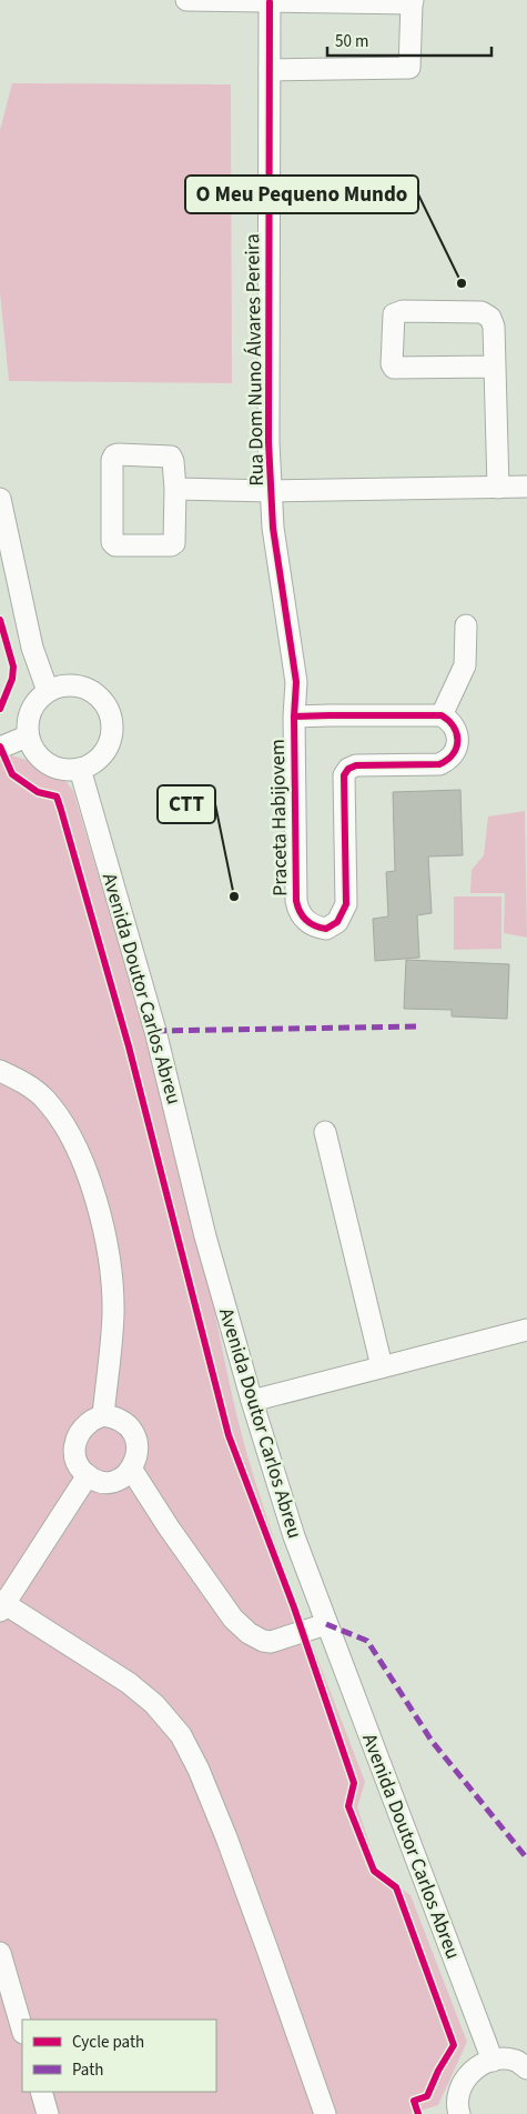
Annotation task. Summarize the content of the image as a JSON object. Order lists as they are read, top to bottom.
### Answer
{
  "streets": {
    "street": ["Rua Dom Nuno Álvares Pereira", "Praceta Habijovem", "Avenida Doutor Carlos Abreu"]
  },
  "crossings": [
    ["Rua Dom Nuno Álvares Pereira", "Praceta Habijovem"]
  ],
  "places": ["O Meu Pequeno Mundo", "CTT"],
  "legend": ["Cycle path", "Path"],
  "scale_bar": "50 m"
}
